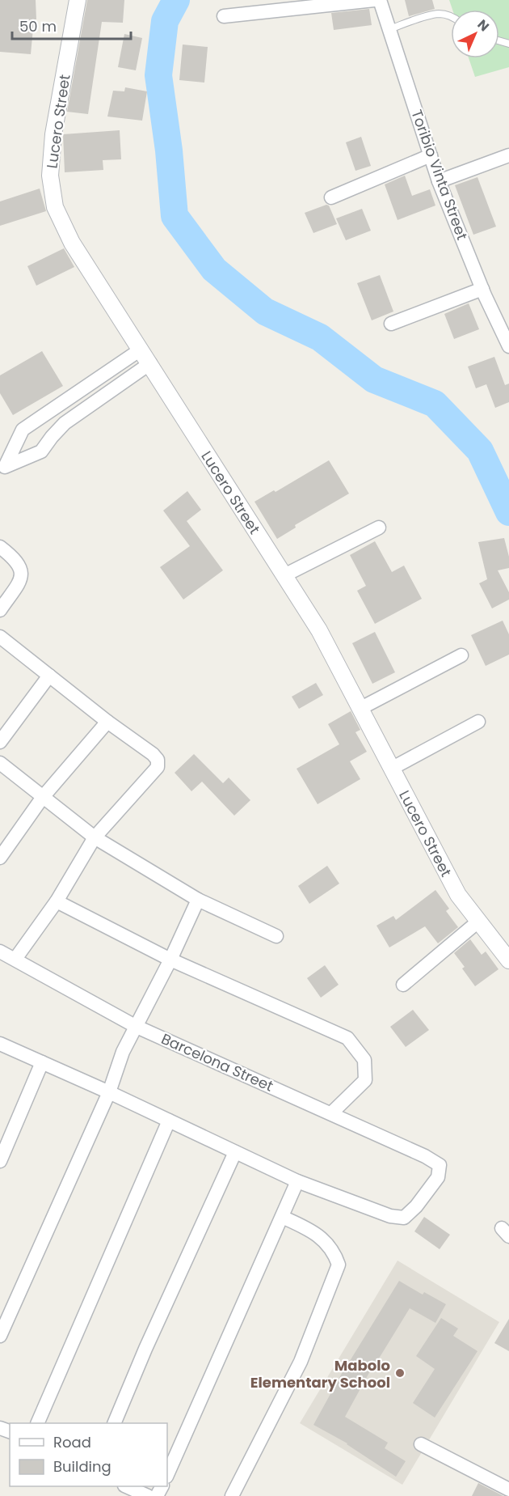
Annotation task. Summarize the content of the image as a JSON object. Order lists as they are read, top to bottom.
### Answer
{
  "streets": {
    "street": ["Lucero Street", "Toribio Vinta Street", "Barcelona Street"]
  },
  "places": ["Mabolo Elementary School"],
  "legend": ["Road", "Building"],
  "scale_bar": "50 m",
  "north": "top right"
}
